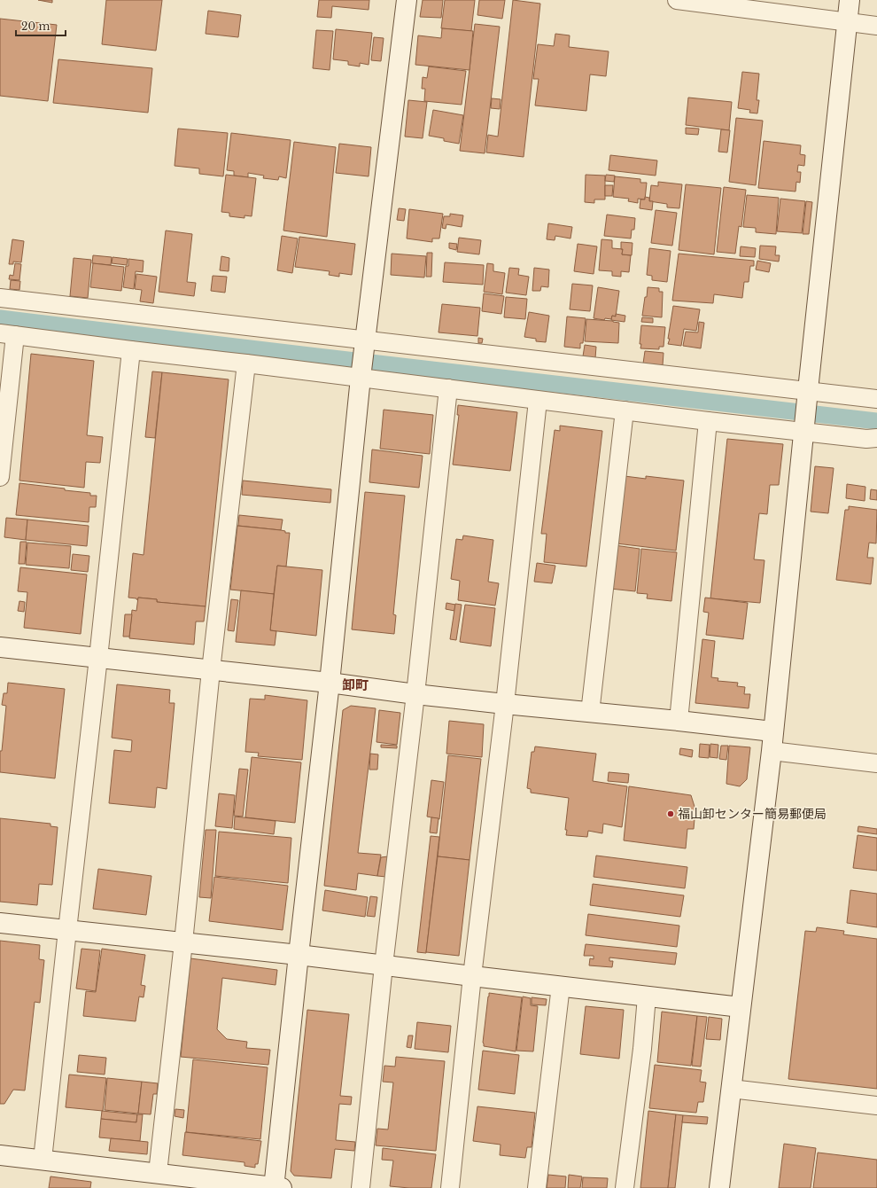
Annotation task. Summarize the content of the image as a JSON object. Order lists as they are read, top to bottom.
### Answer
{
  "districts": ["卸町"],
  "places": ["福山卸センター簡易郵便局"],
  "scale_bar": "20 m"
}
